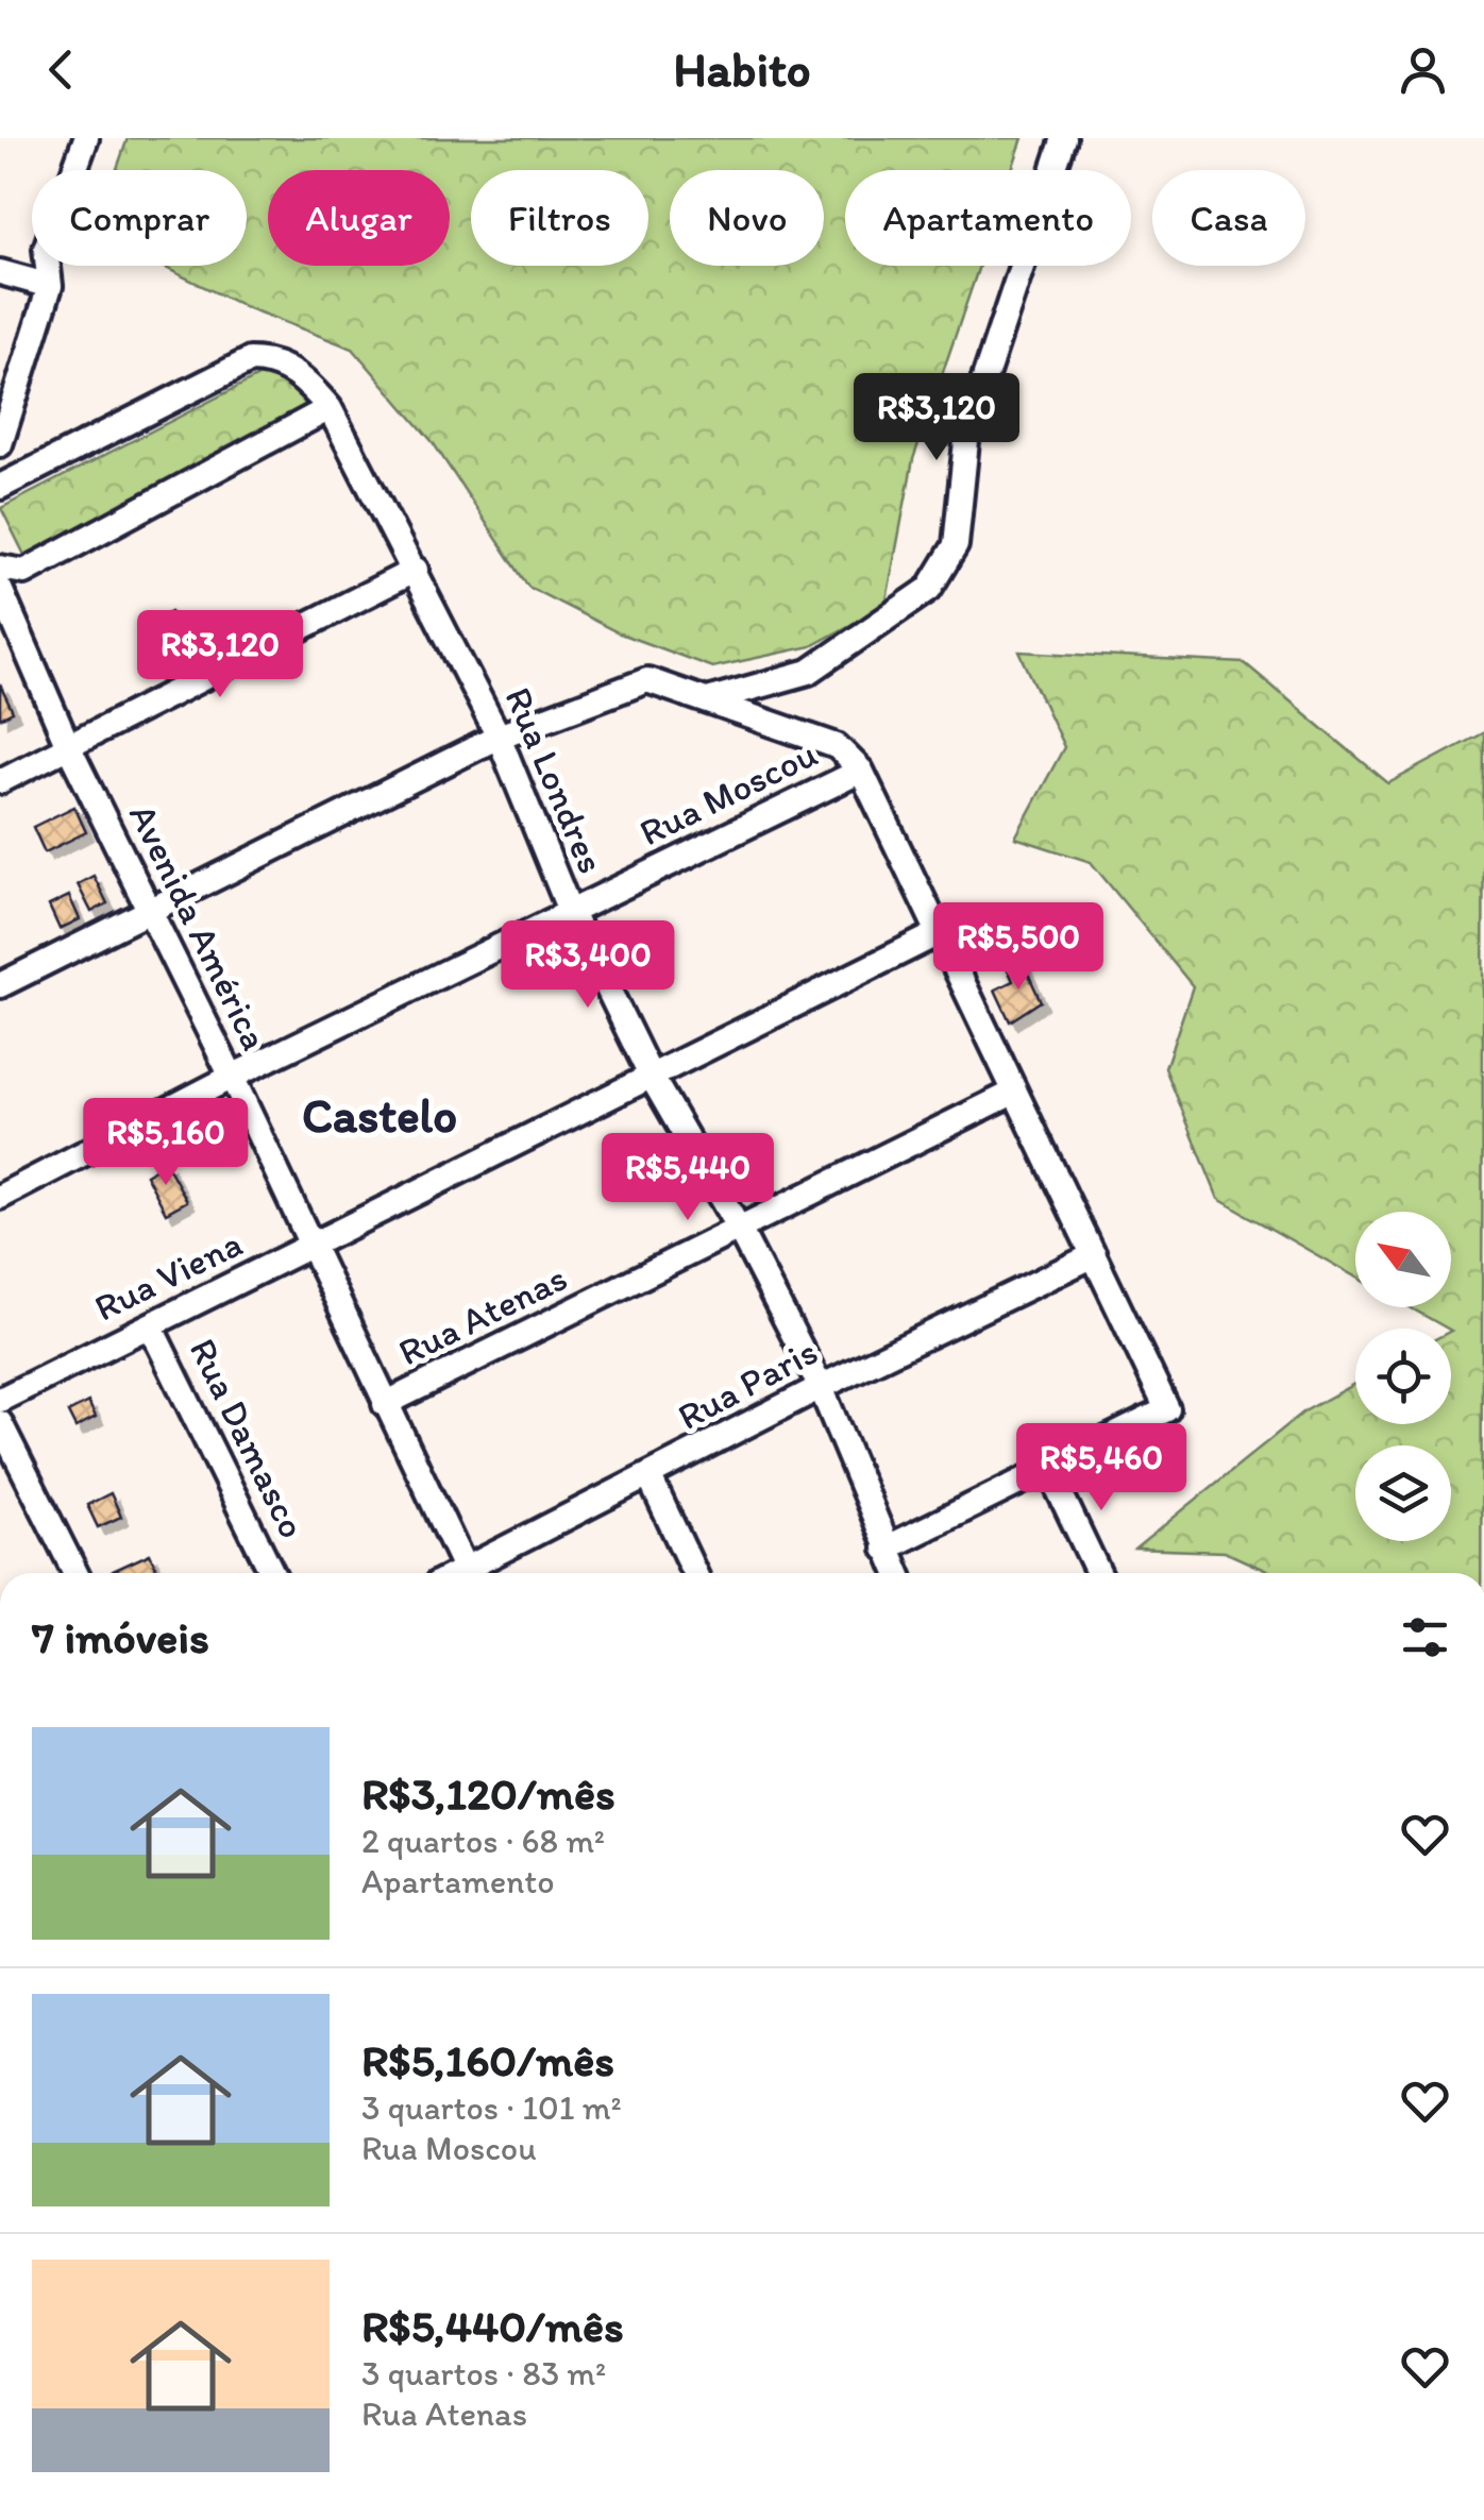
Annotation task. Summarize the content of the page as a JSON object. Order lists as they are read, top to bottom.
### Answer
{
  "streets": {
    "street": [
      "Rua Londres",
      "Rua Moscou",
      "Avenida América",
      "Rua Viena",
      "Rua Atenas",
      "Rua Paris",
      "Rua Damasco"
    ]
  },
  "crossings": [
    ["Rua Londres", "Rua Moscou"],
    ["Rua Londres", "Rua Viena"],
    ["Rua Londres", "Rua Atenas"],
    ["Rua Londres", "Rua Paris"],
    ["Rua Moscou", "Avenida América"],
    ["Avenida América", "Rua Viena"],
    ["Avenida América", "Rua Atenas"],
    ["Rua Viena", "Rua Damasco"]
  ],
  "districts": ["Castelo"],
  "north": "top left",
  "page": {
    "header": "Habito",
    "chip": [
      "Comprar",
      "Alugar",
      "Filtros",
      "Novo",
      "Apartamento",
      "Casa"
    ],
    "price": [
      "R$3,120",
      "R$3,120",
      "R$5,500",
      "R$3,400",
      "R$5,160",
      "R$5,440",
      "R$5,460"
    ],
    "heading": "7 imóveis",
    "list": [
      {
        "name": "R$3,120/mês",
        "note": "2 quartos · 68 m² · Apartamento"
      },
      {
        "name": "R$5,160/mês",
        "note": "3 quartos · 101 m² · Rua Moscou"
      },
      {
        "name": "R$5,440/mês",
        "note": "3 quartos · 83 m² · Rua Atenas"
      }
    ]
  }
}
